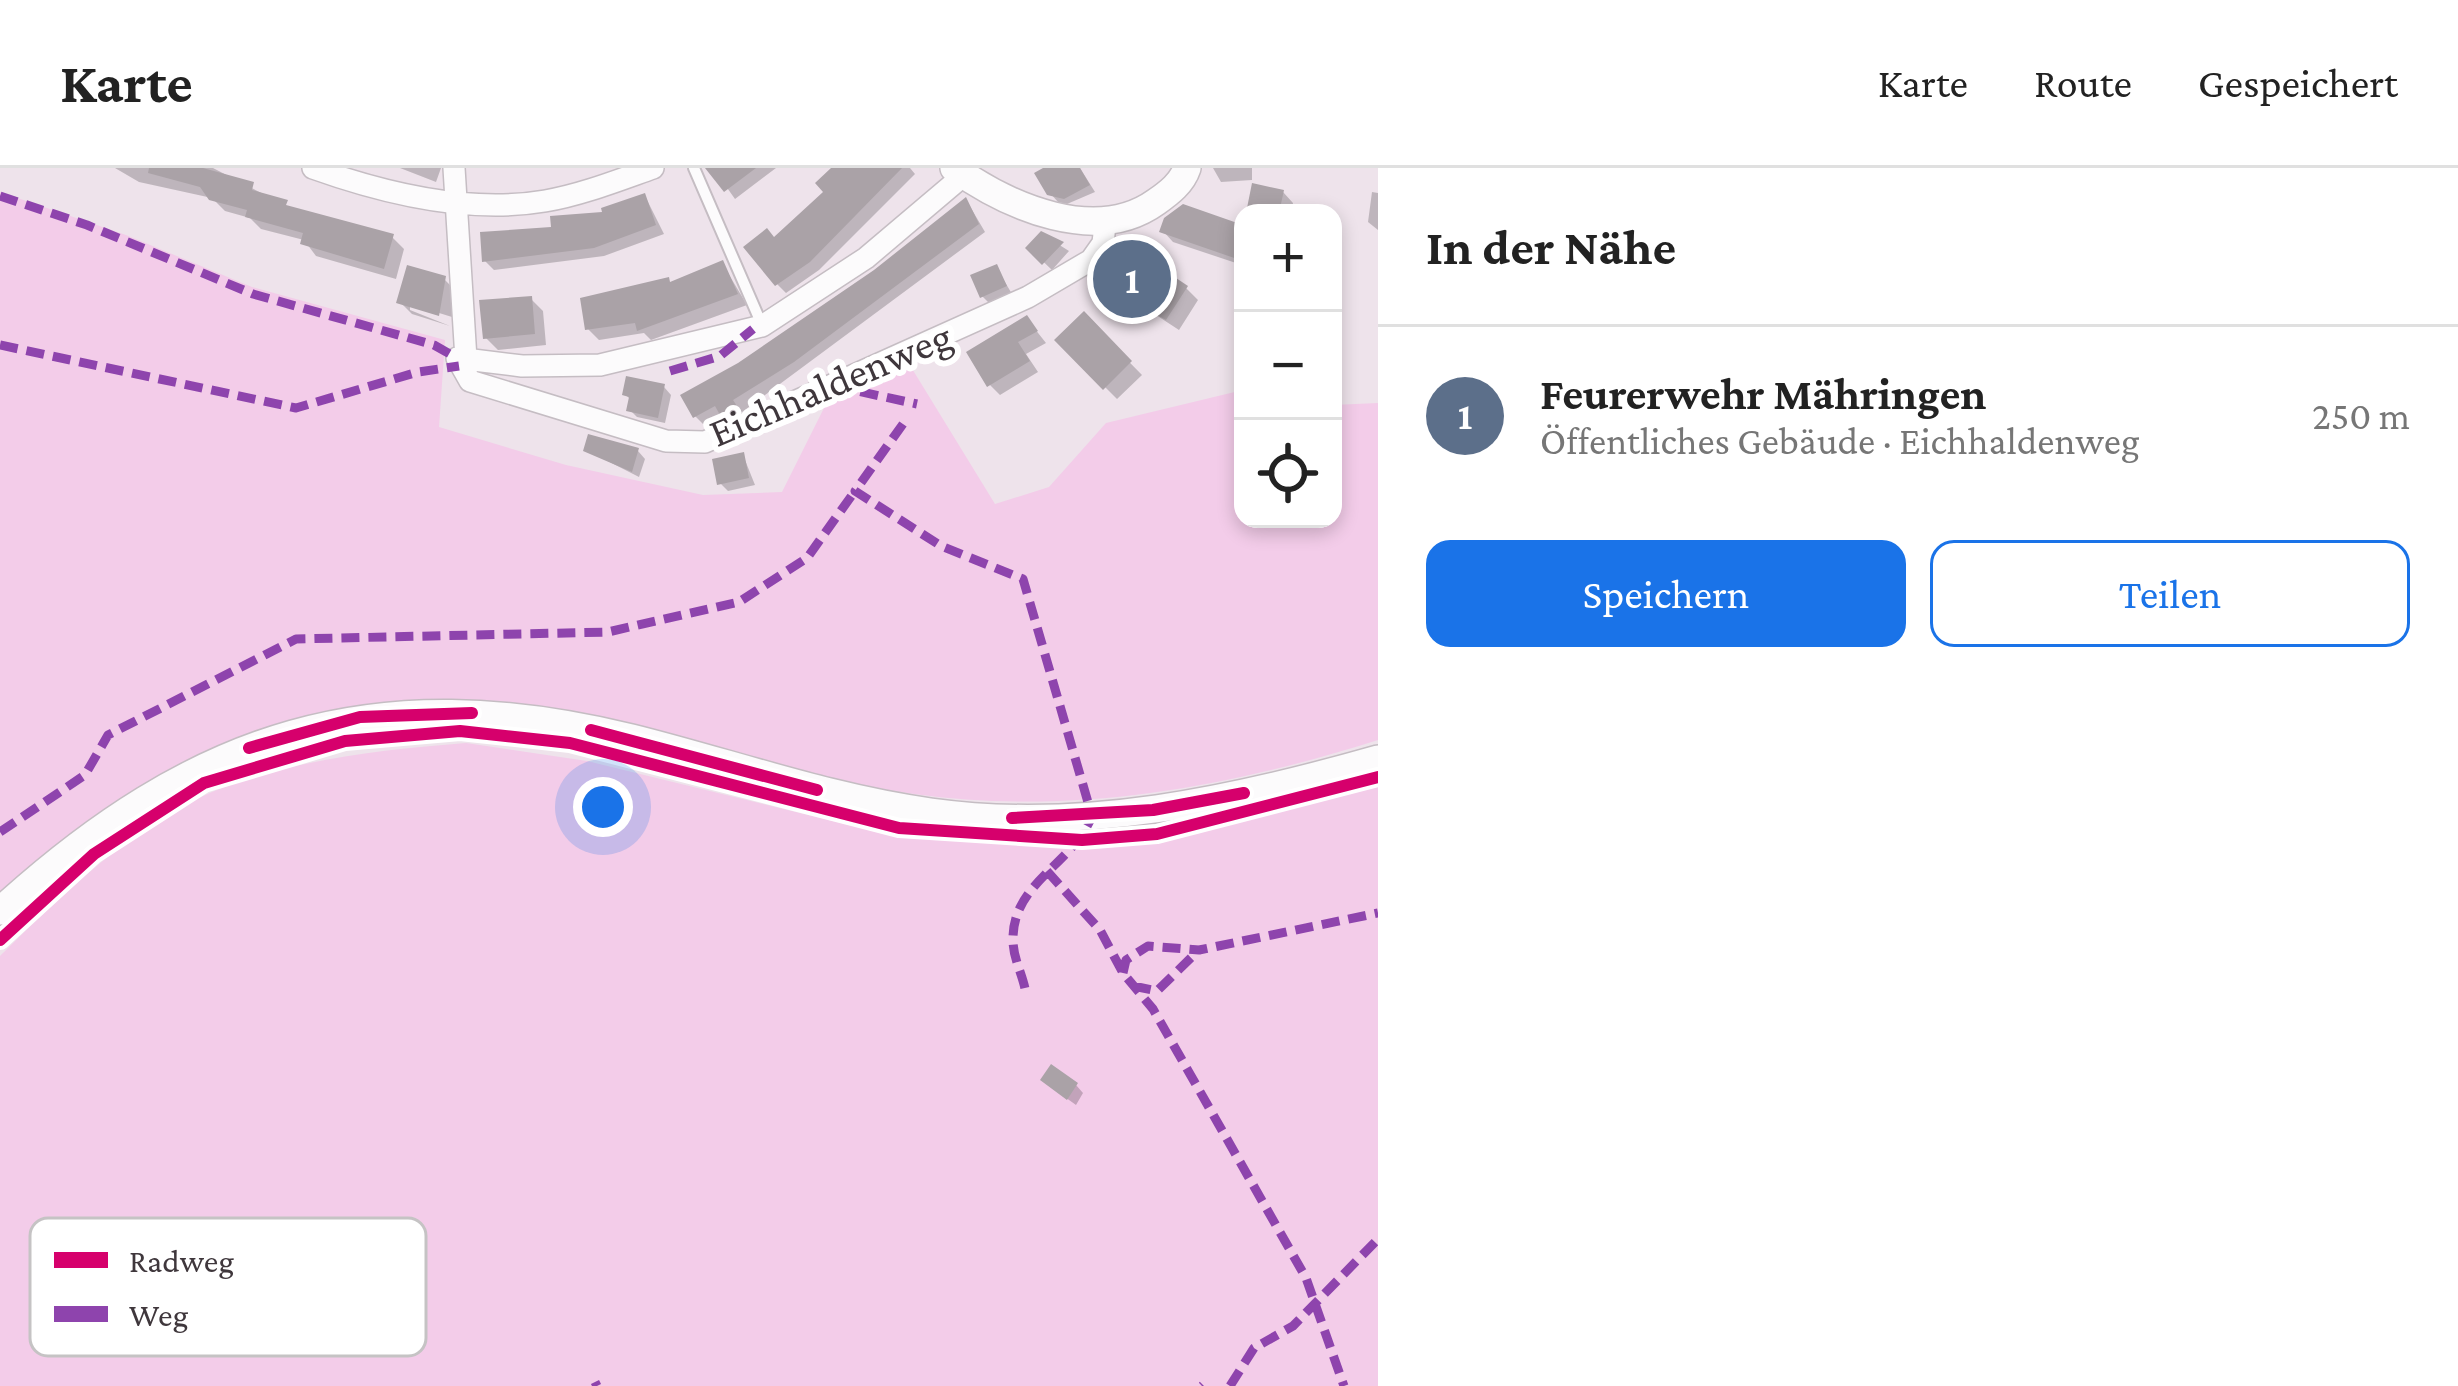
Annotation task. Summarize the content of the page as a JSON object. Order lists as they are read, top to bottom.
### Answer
{
  "streets": {
    "street": ["Eichhaldenweg"]
  },
  "legend": ["Radweg", "Weg"],
  "page": {
    "header": "Karte",
    "nav": ["Karte", "Route", "Gespeichert"],
    "heading": "In der Nähe",
    "map_buttons": ["+", "−"],
    "pins": "1",
    "list": [
      {
        "mark": "1",
        "name": "Feurerwehr Mähringen",
        "note": "Öffentliches Gebäude · Eichhaldenweg",
        "value": "250 m"
      }
    ],
    "buttons": ["Speichern", "Teilen"]
  }
}
